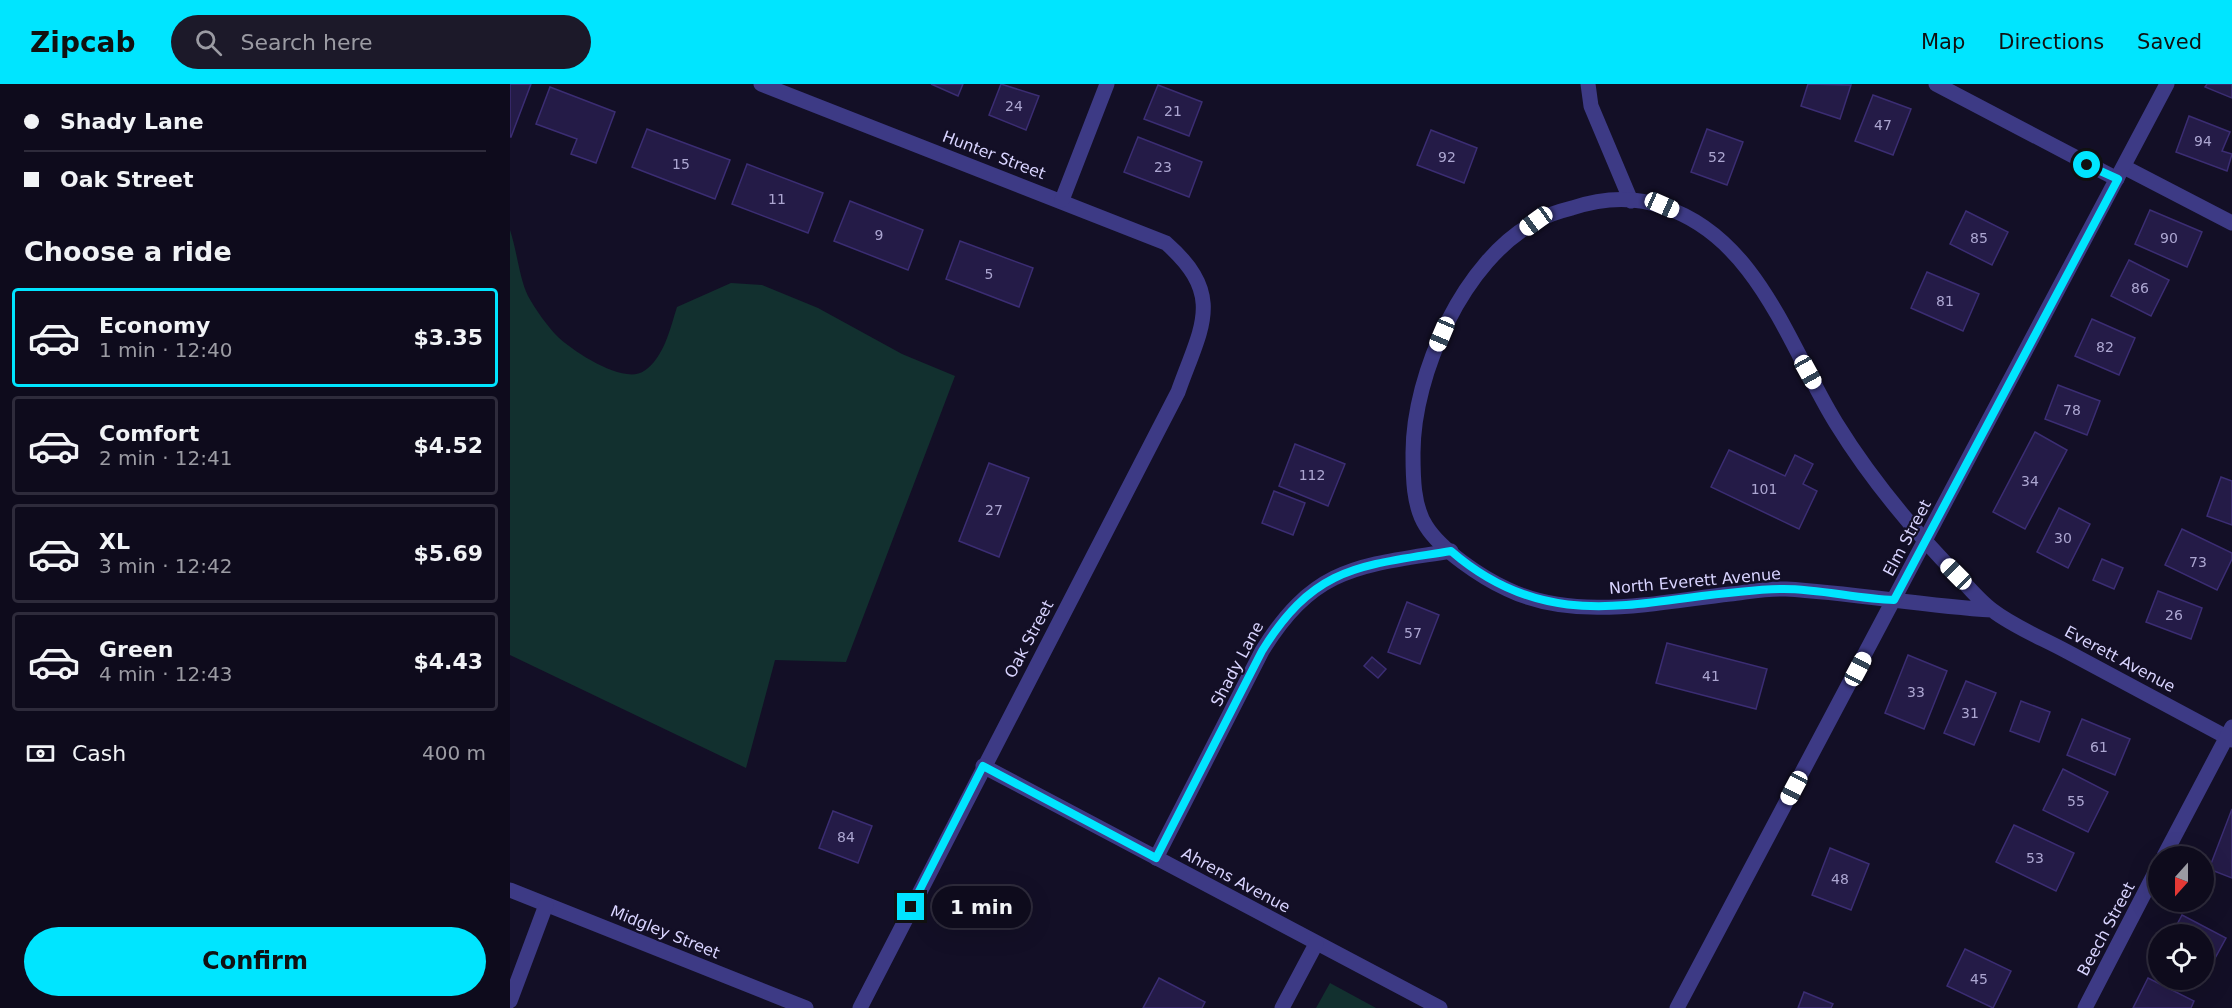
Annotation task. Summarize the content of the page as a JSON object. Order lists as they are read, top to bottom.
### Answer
{
  "streets": {
    "street": [
      "Hunter Street",
      "Elm Street",
      "North Everett Avenue",
      "Oak Street",
      "Everett Avenue",
      "Shady Lane",
      "Ahrens Avenue",
      "Beech Street",
      "Midgley Street"
    ]
  },
  "crossings": [
    ["Hunter Street", "Oak Street"],
    ["Elm Street", "North Everett Avenue"],
    ["North Everett Avenue", "Everett Avenue"],
    ["North Everett Avenue", "Shady Lane"],
    ["Oak Street", "Ahrens Avenue"],
    ["Shady Lane", "Ahrens Avenue"]
  ],
  "house_numbers": [
    "24",
    "21",
    "47",
    "94",
    "92",
    "52",
    "15",
    "23",
    "11",
    "9",
    "85",
    "90",
    "5",
    "86",
    "81",
    "82",
    "78",
    "112",
    "34",
    "101",
    "27",
    "30",
    "73",
    "26",
    "57",
    "41",
    "33",
    "31",
    "61",
    "55",
    "84",
    "53",
    "48",
    "45"
  ],
  "north": "bottom",
  "page": {
    "header": "Zipcab",
    "search": "Search here",
    "nav": ["Map", "Directions", "Saved"],
    "banner": ["Shady Lane", "Oak Street"],
    "heading": "Choose a ride",
    "list": [
      {
        "name": "Economy",
        "note": "1 min · 12:40",
        "value": "$3.35"
      },
      {
        "name": "Comfort",
        "note": "2 min · 12:41",
        "value": "$4.52"
      },
      {
        "name": "XL",
        "note": "3 min · 12:42",
        "value": "$5.69"
      },
      {
        "name": "Green",
        "note": "4 min · 12:43",
        "value": "$4.43"
      }
    ],
    "pay": ["Cash", "400 m"],
    "bubble": "1 min",
    "buttons": "Confirm"
  }
}
